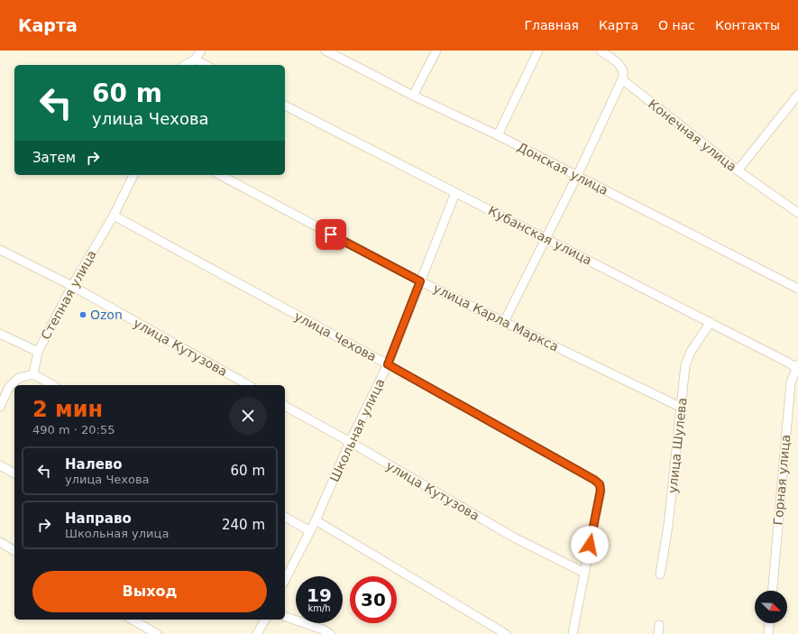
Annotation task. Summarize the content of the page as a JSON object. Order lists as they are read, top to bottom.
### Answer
{
  "streets": {
    "street": [
      "Конечная улица",
      "Донская улица",
      "Кубанская улица",
      "Степная улица",
      "улица Карла Маркса",
      "улица Чехова",
      "улица Кутузова",
      "Школьная улица",
      "улица Шулева",
      "Горная улица"
    ]
  },
  "crossings": [
    ["Кубанская улица", "Школьная улица"],
    ["Кубанская улица", "улица Шулева"],
    ["Кубанская улица", "Горная улица"],
    ["Степная улица", "улица Чехова"],
    ["Степная улица", "улица Кутузова"],
    ["улица Карла Маркса", "Школьная улица"],
    ["улица Карла Маркса", "улица Шулева"],
    ["улица Чехова", "улица Кутузова"],
    ["улица Чехова", "Школьная улица"],
    ["улица Кутузова", "Школьная улица"]
  ],
  "places": ["Ozon"],
  "north": "bottom right",
  "page": {
    "header": "Карта",
    "nav": [
      "Главная",
      "Карта",
      "О нас",
      "Контакты"
    ],
    "turn": ["60 m", "улица Чехова"],
    "then": "Затем",
    "heading": ["2 мин", "490 m · 20:55"],
    "list": [
      {
        "name": "Налево",
        "note": "улица Чехова",
        "value": "60 m"
      },
      {
        "name": "Направо",
        "note": "Школьная улица",
        "value": "240 m"
      }
    ],
    "buttons": "Выход",
    "speed": "19 km/h",
    "limit": "30"
  }
}
